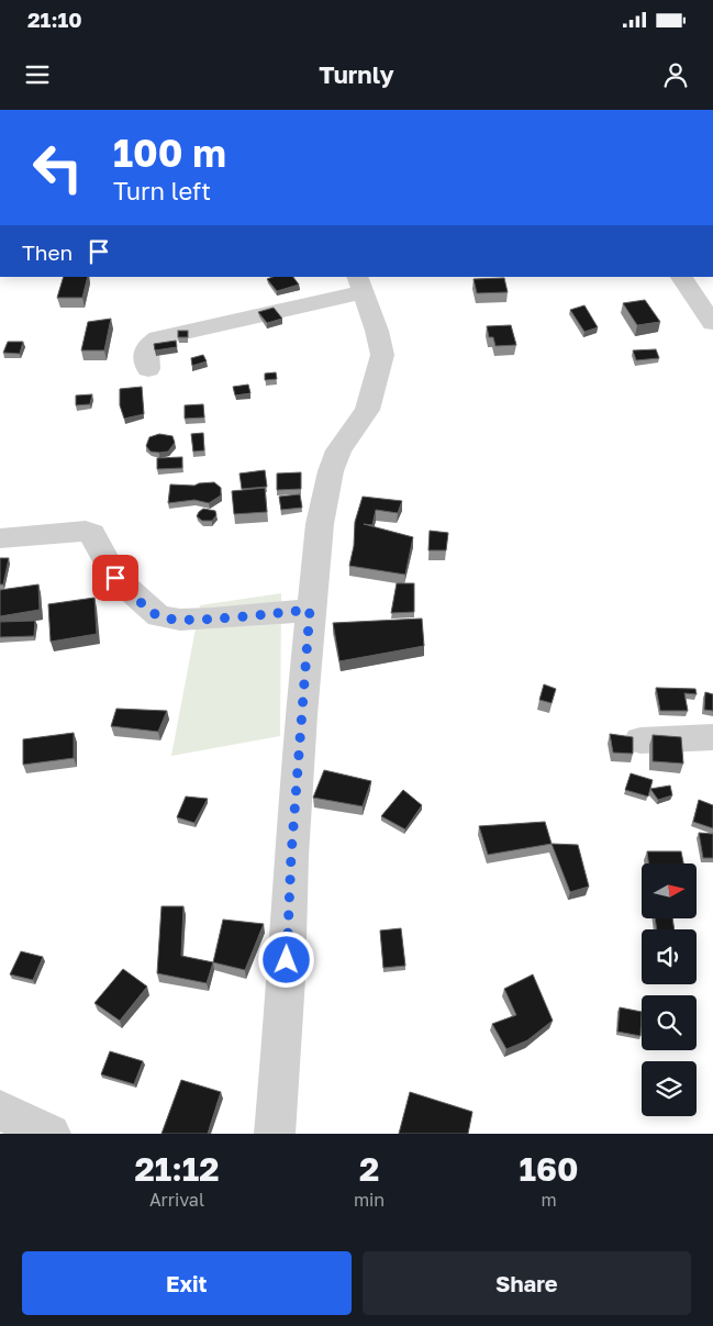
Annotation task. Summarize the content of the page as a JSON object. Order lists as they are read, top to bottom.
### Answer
{
  "north": "right",
  "page": {
    "status": "21:10",
    "header": "Turnly",
    "turn": ["100 m", "Turn left"],
    "then": "Then",
    "eta": [
      "21:12",
      "Arrival",
      "2",
      "min",
      "160",
      "m"
    ],
    "buttons": ["Exit", "Share"]
  }
}
